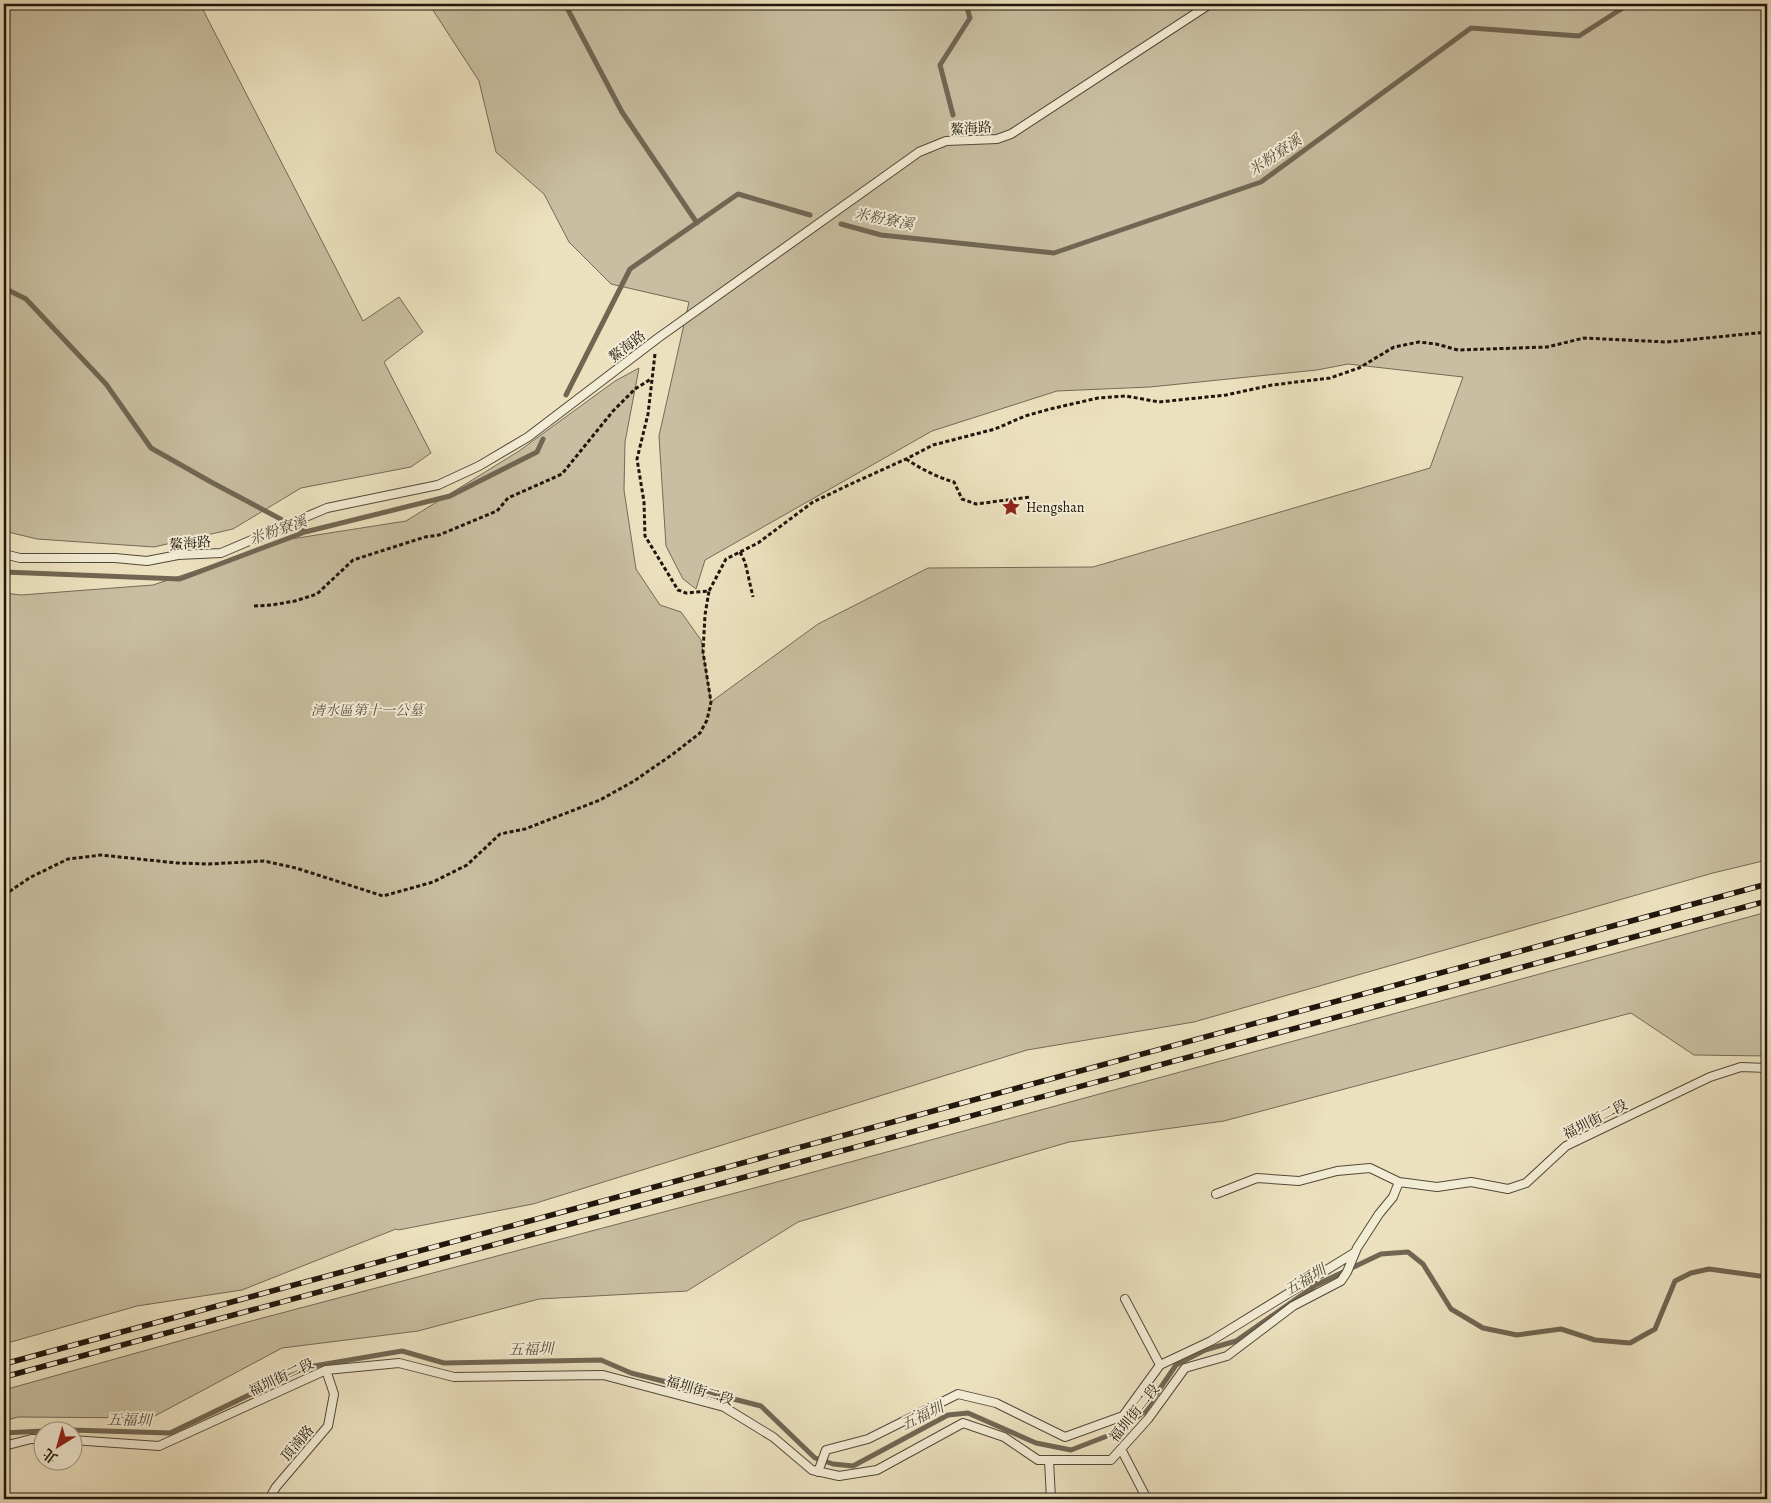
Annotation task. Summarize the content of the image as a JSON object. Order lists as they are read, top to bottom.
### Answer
{
  "streets": {
    "lane": ["鰲海路", "福圳街二段", "頂湳路"]
  },
  "crossings": [
    ["福圳街二段", "頂湳路"]
  ],
  "water": ["米粉寮溪", "五福圳"],
  "parks": ["清水區第十一公墓"],
  "places": {
    "place": ["Hengshan"]
  },
  "north": "bottom left"
}
